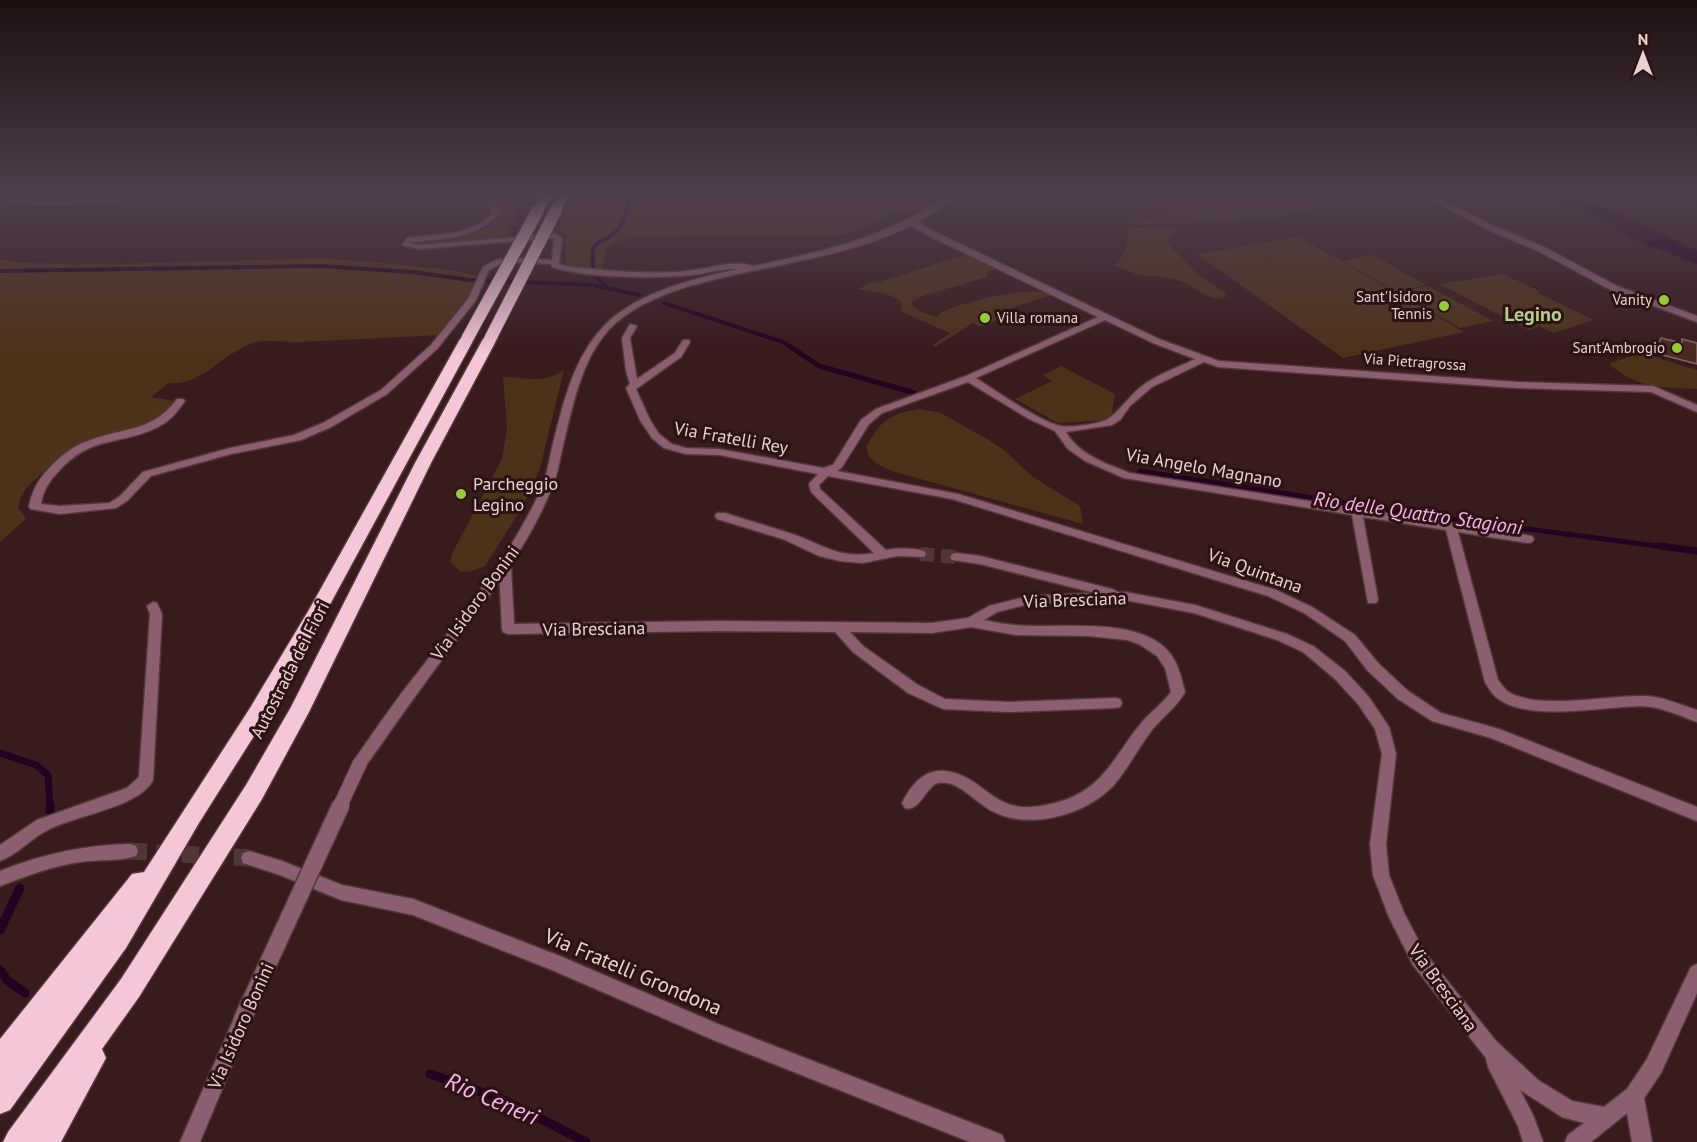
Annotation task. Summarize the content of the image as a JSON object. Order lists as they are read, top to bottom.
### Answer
{
  "streets": {
    "highway": ["Autostrada dei Fiori"],
    "street": [
      "Via Pietragrossa",
      "Via Fratelli Rey",
      "Via Angelo Magnano",
      "Via Quintana",
      "Via Bresciana",
      "Via Isidoro Bonini",
      "Via Fratelli Grondona"
    ]
  },
  "crossings": [
    ["Via Fratelli Rey", "Via Quintana"],
    ["Via Bresciana", "Via Isidoro Bonini"]
  ],
  "districts": ["Legino"],
  "water": ["Rio delle Quattro Stagioni", "Rio Ceneri"],
  "places": [
    "Vanity",
    "Sant'Isidoro Tennis",
    "Villa romana",
    "Sant'Ambrogio",
    "Parcheggio Legino"
  ],
  "north": "top"
}
